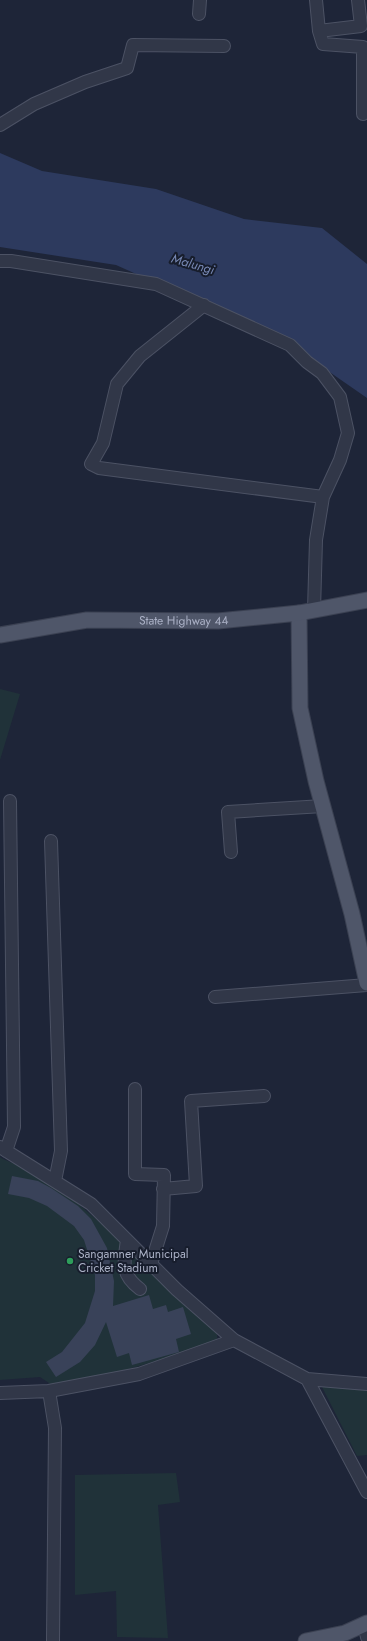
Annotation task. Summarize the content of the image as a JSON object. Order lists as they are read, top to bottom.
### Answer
{
  "streets": {
    "main road": ["State Highway 44"]
  },
  "water": ["Malungi"],
  "places": ["Sangamner Municipal Cricket Stadium"]
}
